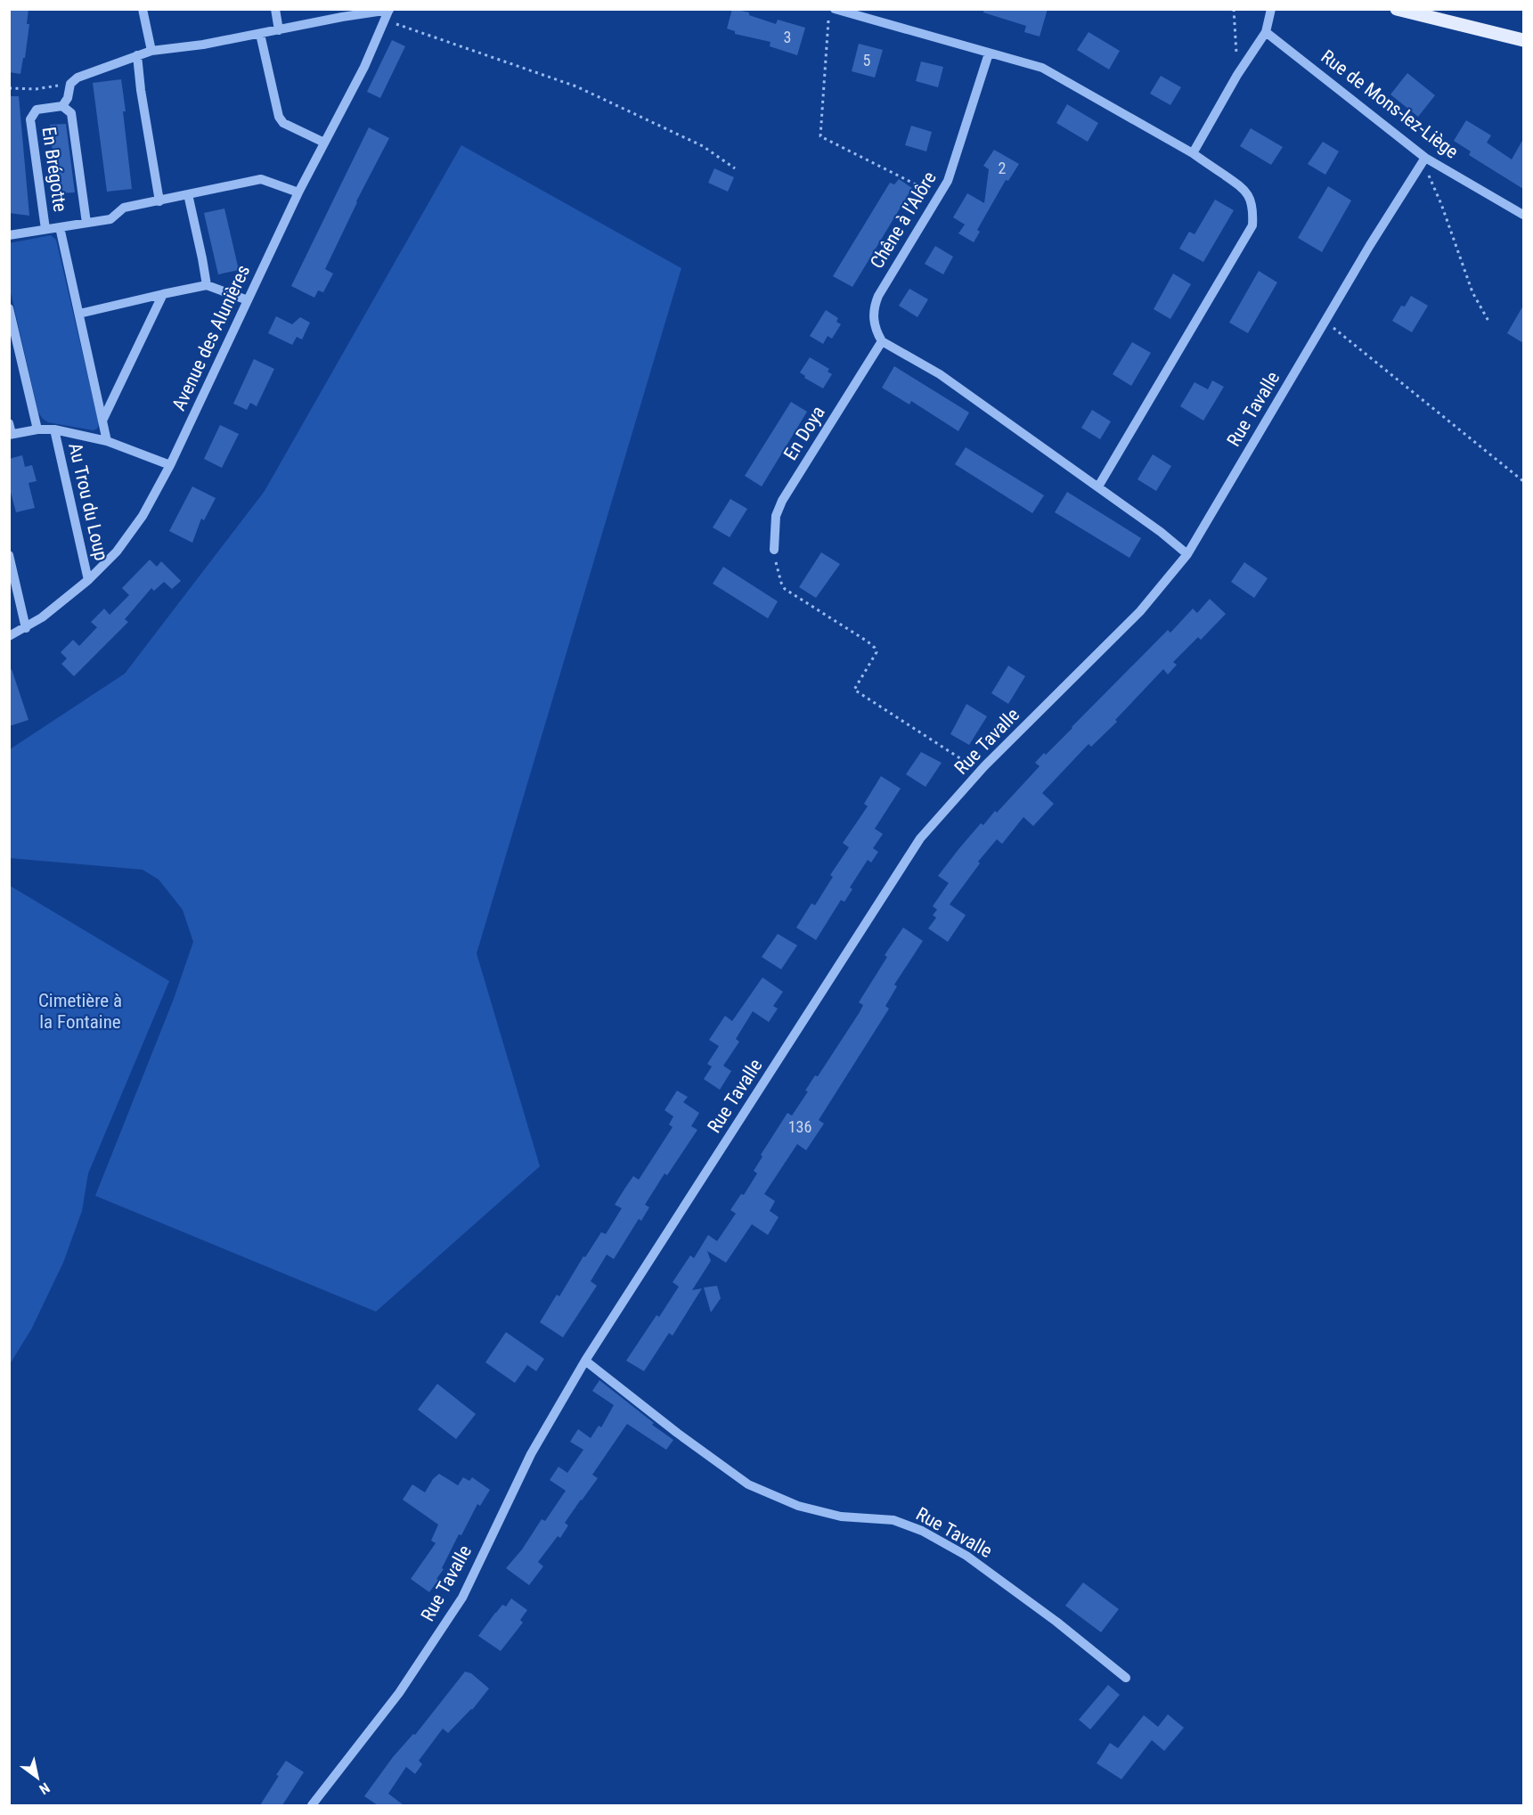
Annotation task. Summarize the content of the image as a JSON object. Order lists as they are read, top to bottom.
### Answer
{
  "streets": {
    "street": [
      "Rue de Mons-lez-Liège",
      "En Brégotte",
      "Chêne à l'Alôre",
      "Avenue des Alunières",
      "Rue Tavalle",
      "En Doya",
      "Au Trou du Loup"
    ]
  },
  "crossings": [
    ["Rue de Mons-lez-Liège", "Rue Tavalle"],
    ["En Brégotte", "Avenue des Alunières"],
    ["En Brégotte", "Au Trou du Loup"],
    ["Chêne à l'Alôre", "En Doya"],
    ["Avenue des Alunières", "Au Trou du Loup"]
  ],
  "parks": ["Cimetière à la Fontaine"],
  "house_numbers": [
    "3",
    "5",
    "2",
    "136"
  ],
  "north": "bottom right"
}
